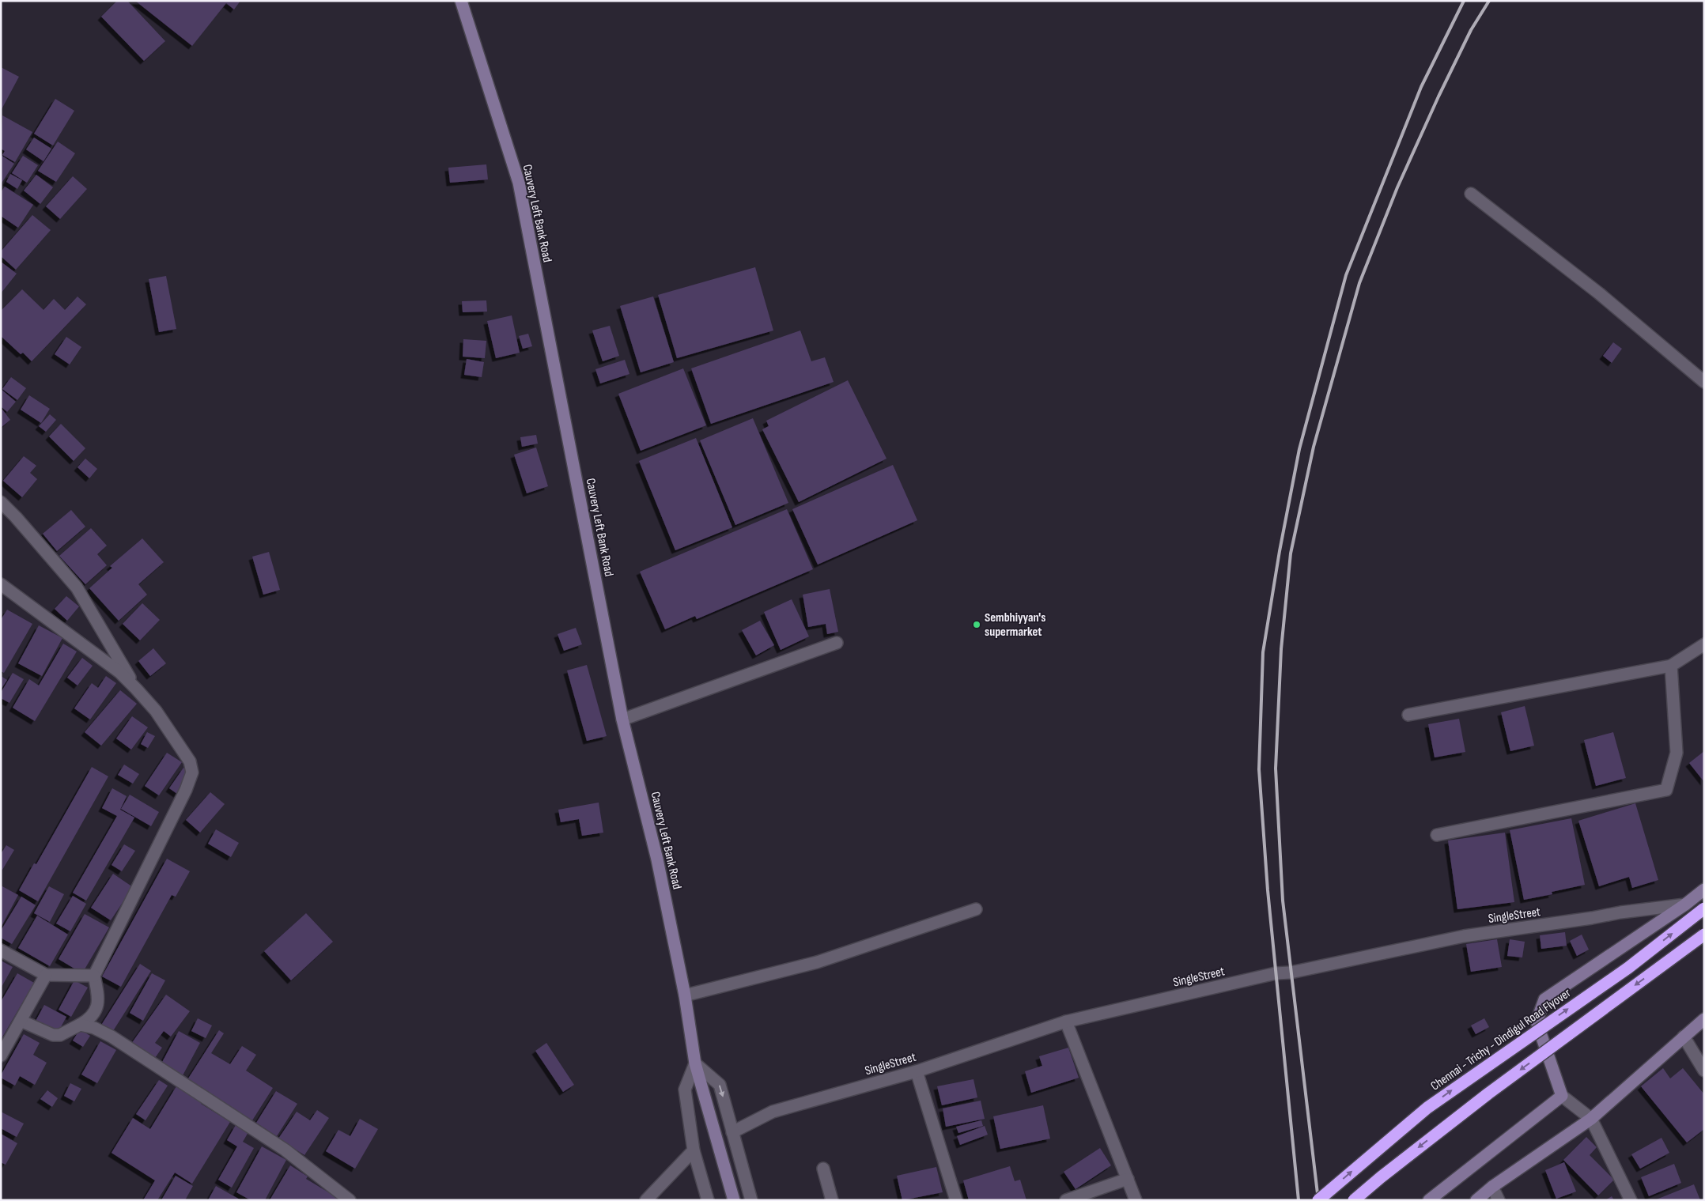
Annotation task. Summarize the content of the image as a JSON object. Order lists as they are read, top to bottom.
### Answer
{
  "streets": {
    "highway": ["Chennai - Trichy - Dindigul Road Flyover"],
    "main road": ["Cauvery Left Bank Road"],
    "street": ["SingleStreet"]
  },
  "places": ["Sembhiyyan's supermarket"]
}
